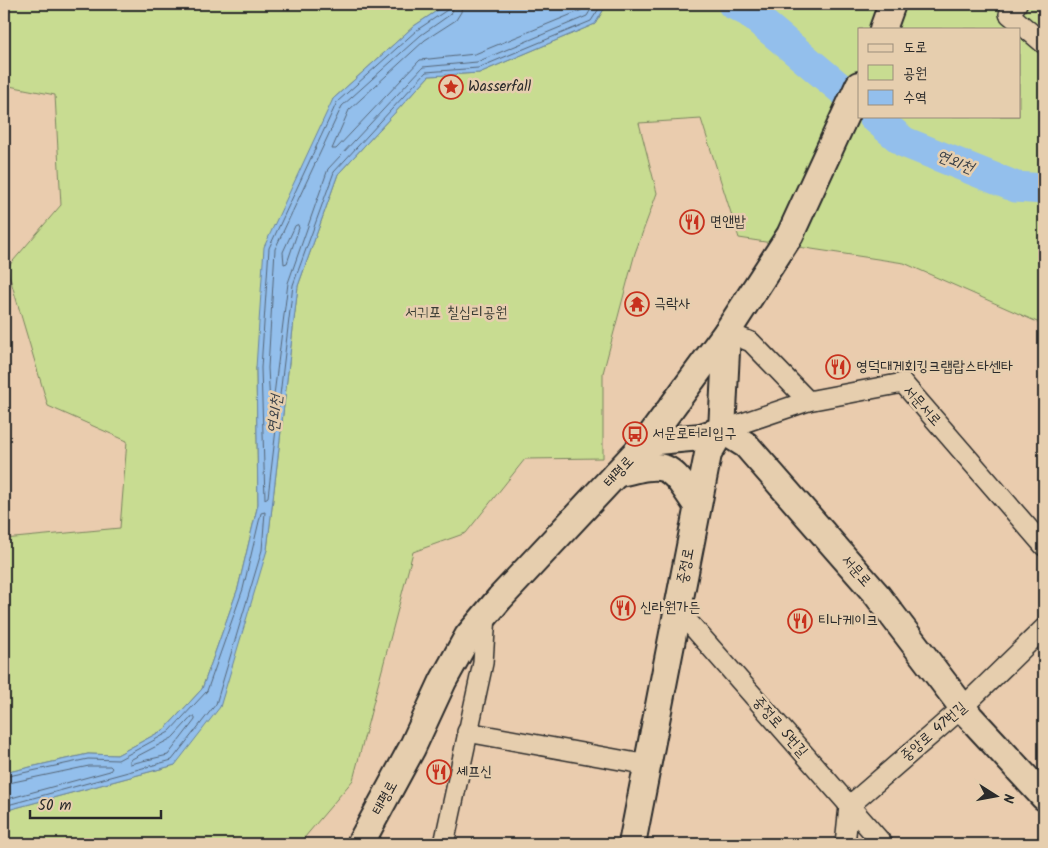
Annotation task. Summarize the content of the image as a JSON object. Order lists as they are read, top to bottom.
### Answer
{
  "streets": {
    "street": [
      "서문서로",
      "태평로",
      "중정로",
      "서문로",
      "중정로 5번길",
      "중앙로 47번길"
    ]
  },
  "crossings": [
    ["서문서로", "중정로"],
    ["서문서로", "서문로"],
    ["중정로", "서문로"],
    ["중정로", "중정로 5번길"],
    ["서문로", "중앙로 47번길"],
    ["중정로 5번길", "중앙로 47번길"]
  ],
  "water": ["연외천"],
  "parks": ["서귀포 칠십리공원"],
  "places": {
    "place": ["Wasserfall"],
    "restaurant": [
      "면앤밥",
      "영덕대게회킹크랩랍스타센타",
      "신라원가든",
      "티나케이크",
      "셰프신"
    ],
    "temple": ["극락사"],
    "bus stop": ["서문로터리입구"]
  },
  "legend": ["도로", "공원", "수역"],
  "scale_bar": "50 m",
  "north": "right"
}
